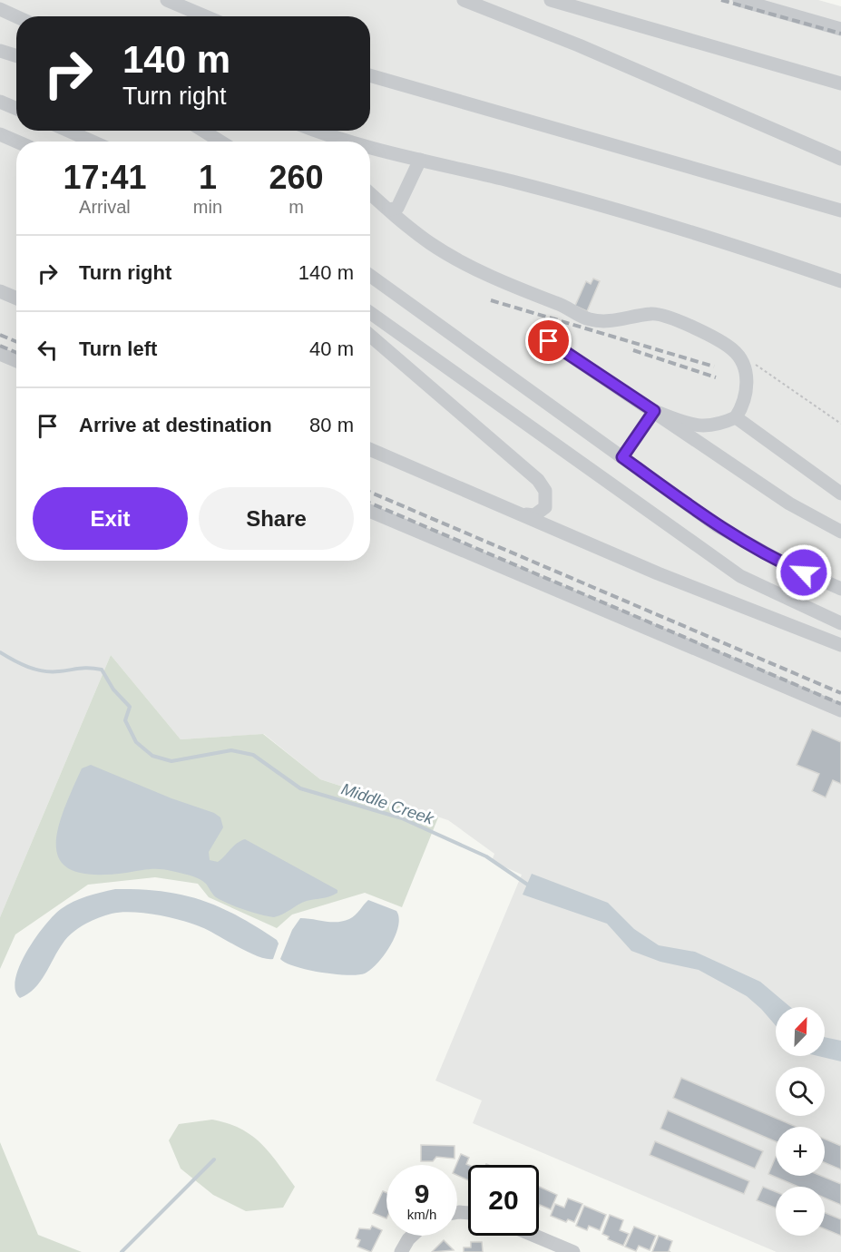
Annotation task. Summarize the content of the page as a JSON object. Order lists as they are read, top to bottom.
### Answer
{
  "water": ["Middle Creek"],
  "north": "top right",
  "page": {
    "turn": ["140 m", "Turn right"],
    "eta": [
      "17:41",
      "Arrival",
      "1",
      "min",
      "260",
      "m"
    ],
    "list": [
      {
        "name": "Turn right",
        "value": "140 m"
      },
      {
        "name": "Turn left",
        "value": "40 m"
      },
      {
        "name": "Arrive at destination",
        "value": "80 m"
      }
    ],
    "buttons": ["Exit", "Share"],
    "map_buttons": ["+", "−"],
    "speed": "9 km/h",
    "limit": "20"
  }
}
